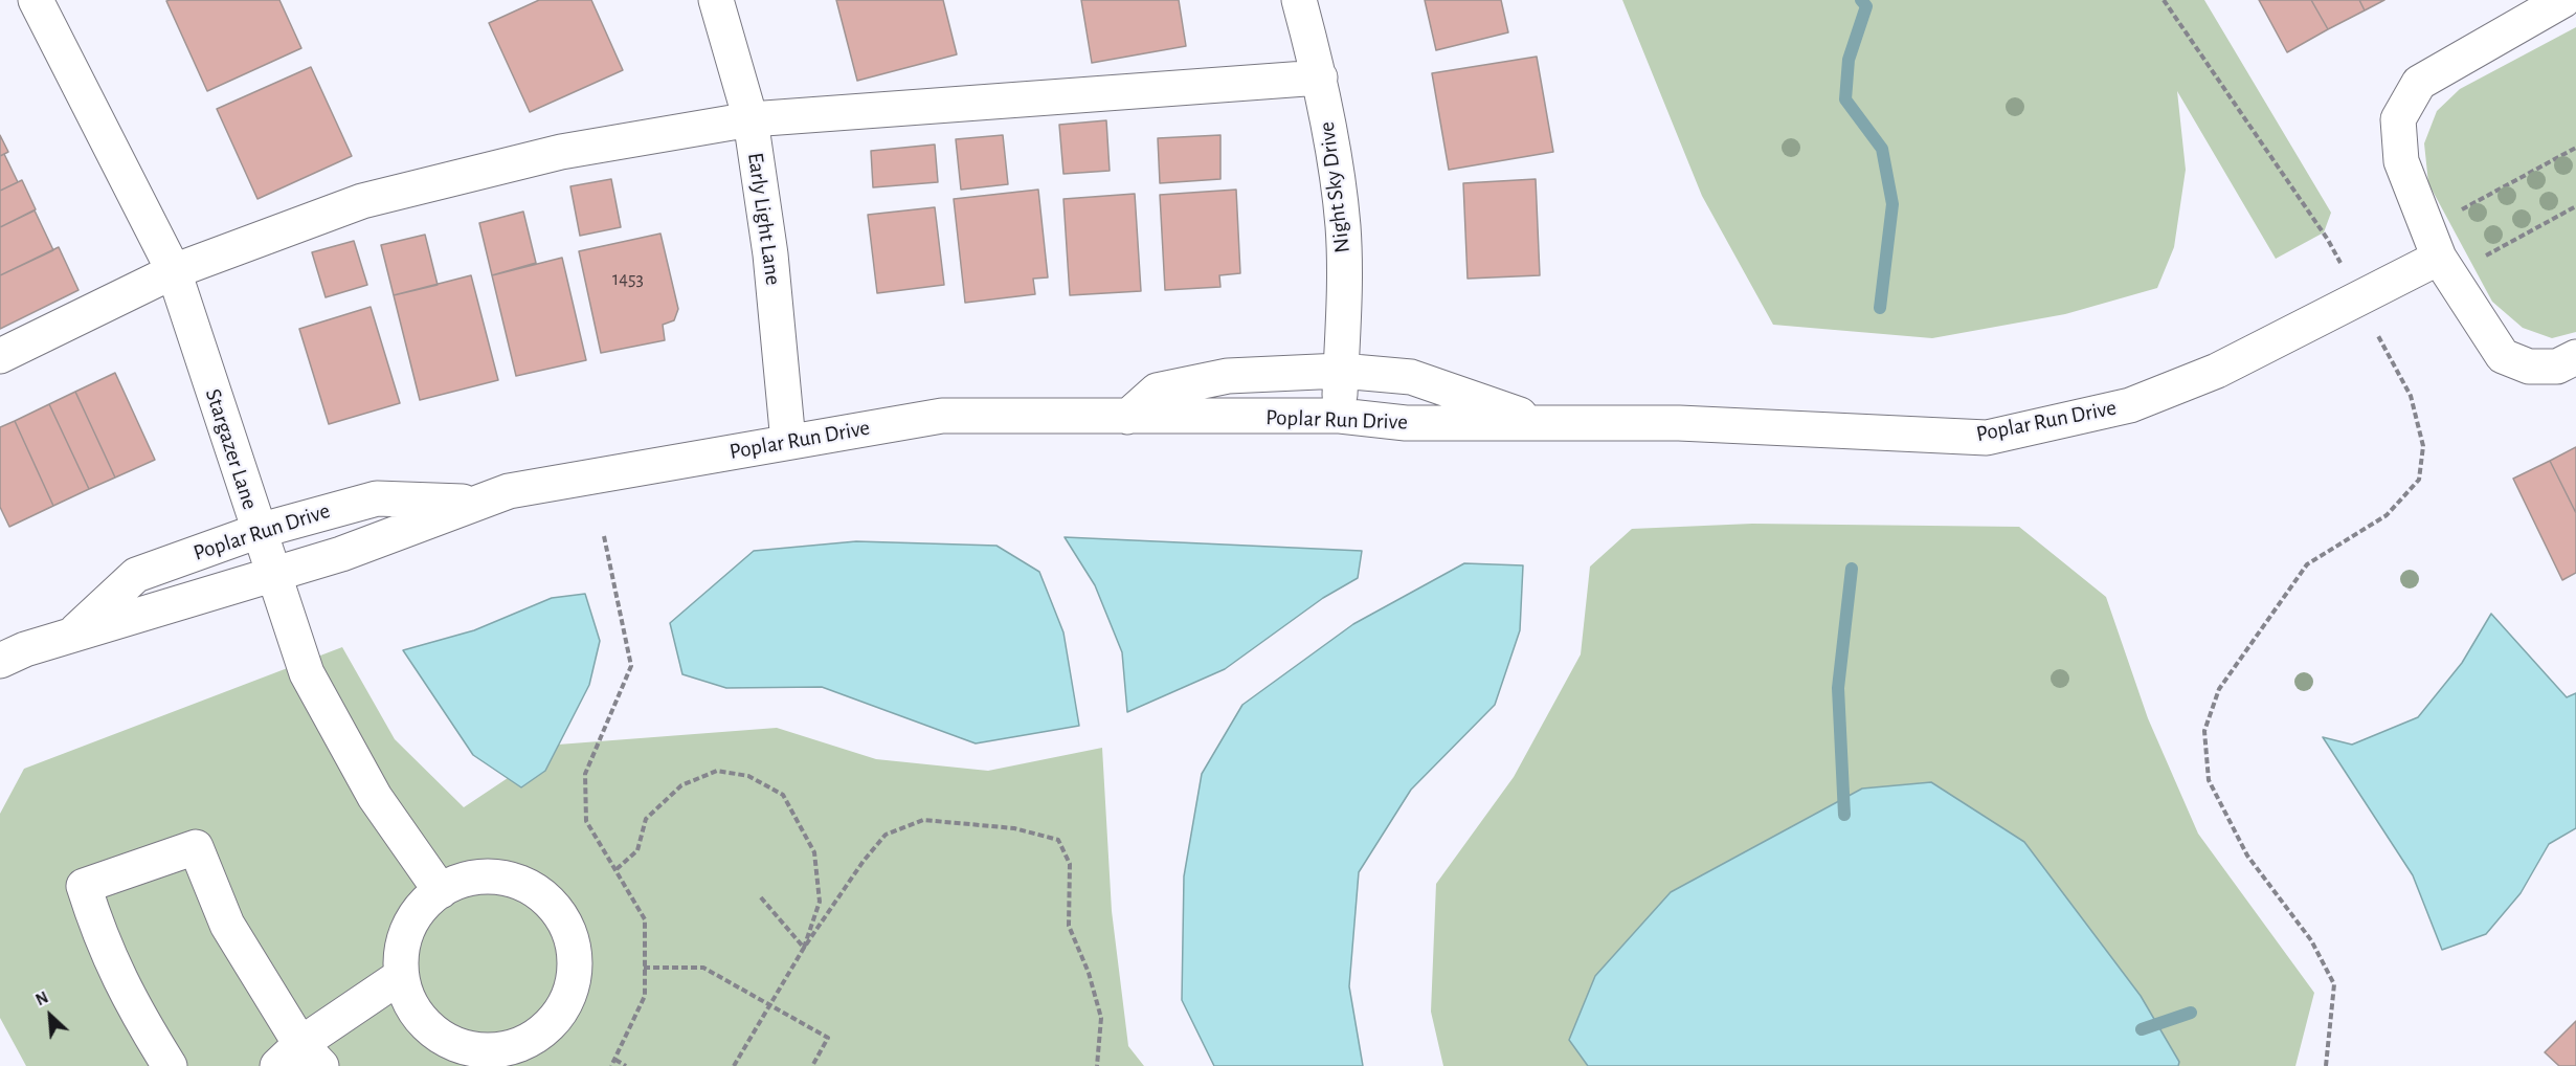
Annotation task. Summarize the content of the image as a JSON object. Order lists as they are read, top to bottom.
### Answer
{
  "streets": {
    "street": [
      "Night Sky Drive",
      "Early Light Lane",
      "Poplar Run Drive",
      "Stargazer Lane"
    ]
  },
  "crossings": [
    ["Night Sky Drive", "Poplar Run Drive"],
    ["Early Light Lane", "Poplar Run Drive"],
    ["Poplar Run Drive", "Stargazer Lane"]
  ],
  "house_numbers": ["1453"],
  "north": "top left"
}
